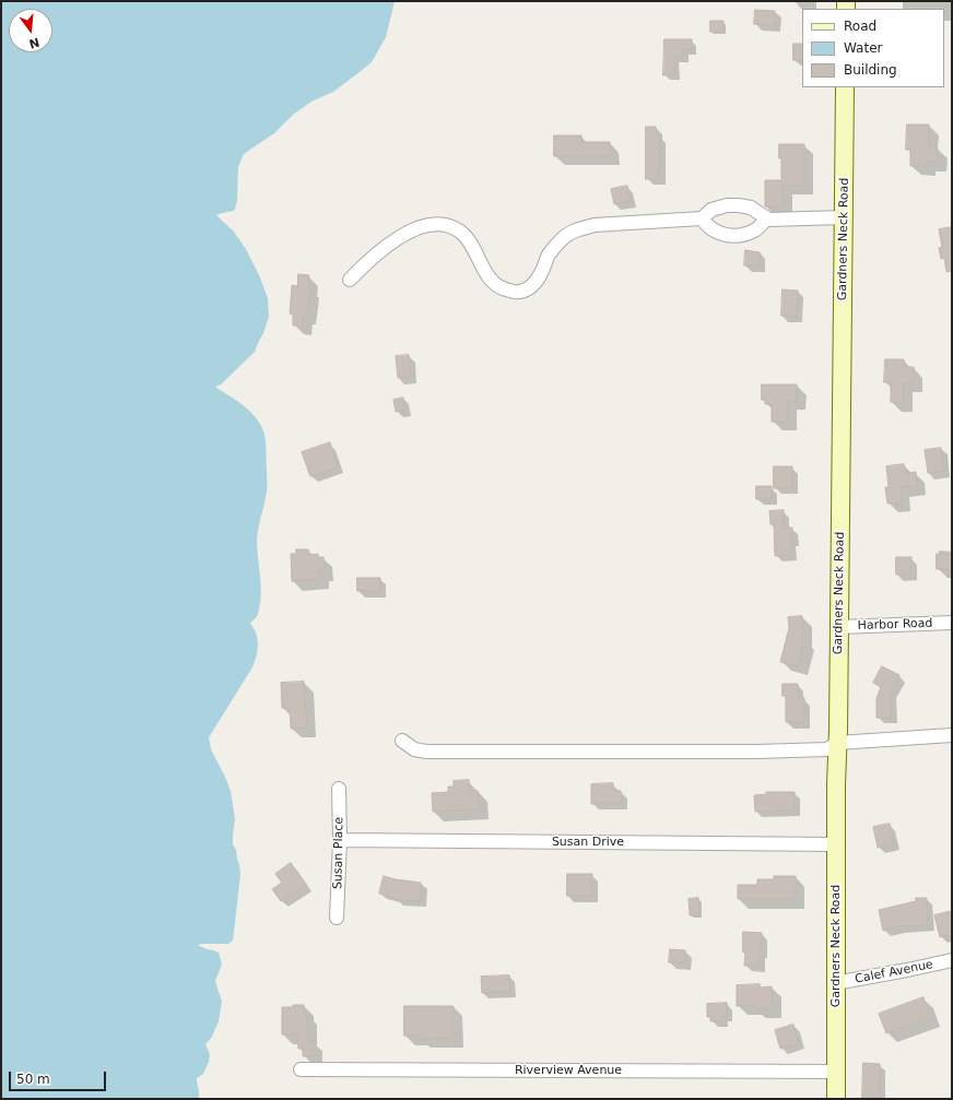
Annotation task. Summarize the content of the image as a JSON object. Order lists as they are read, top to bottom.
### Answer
{
  "streets": {
    "street": [
      "Gardners Neck Road",
      "Harbor Road",
      "Susan Drive",
      "Susan Place",
      "Calef Avenue",
      "Riverview Avenue"
    ]
  },
  "crossings": [
    ["Gardners Neck Road", "Harbor Road"],
    ["Gardners Neck Road", "Susan Drive"],
    ["Gardners Neck Road", "Calef Avenue"],
    ["Gardners Neck Road", "Riverview Avenue"],
    ["Susan Drive", "Susan Place"]
  ],
  "legend": ["Road", "Water", "Building"],
  "scale_bar": "50 m",
  "north": "bottom"
}
